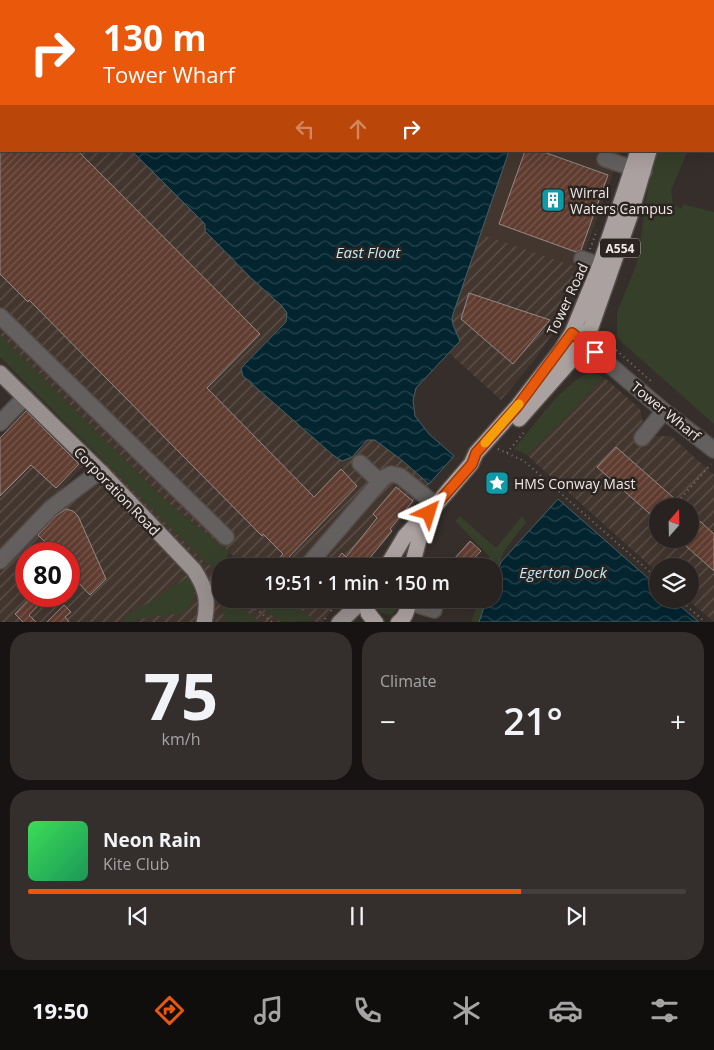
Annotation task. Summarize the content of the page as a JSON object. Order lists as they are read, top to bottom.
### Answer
{
  "streets": {
    "highway": ["A554", "Tower Road"],
    "main road": ["Corporation Road"],
    "street": ["Tower Wharf"]
  },
  "crossings": [
    ["Tower Road", "Tower Wharf"]
  ],
  "water": ["East Float", "Egerton Dock"],
  "places": {
    "building": ["Wirral Waters Campus"],
    "place": ["HMS Conway Mast"]
  },
  "north": "top",
  "page": {
    "turn": ["130 m", "Tower Wharf"],
    "limit": "80",
    "trip": "19:51 · 1 min · 150 m",
    "tile": [
      ["75", "km/h"],
      "Climate"
    ],
    "heat": ["−", "21°", "+"],
    "song": ["Neon Rain", "Kite Club"],
    "tabs": "19:50"
  }
}
